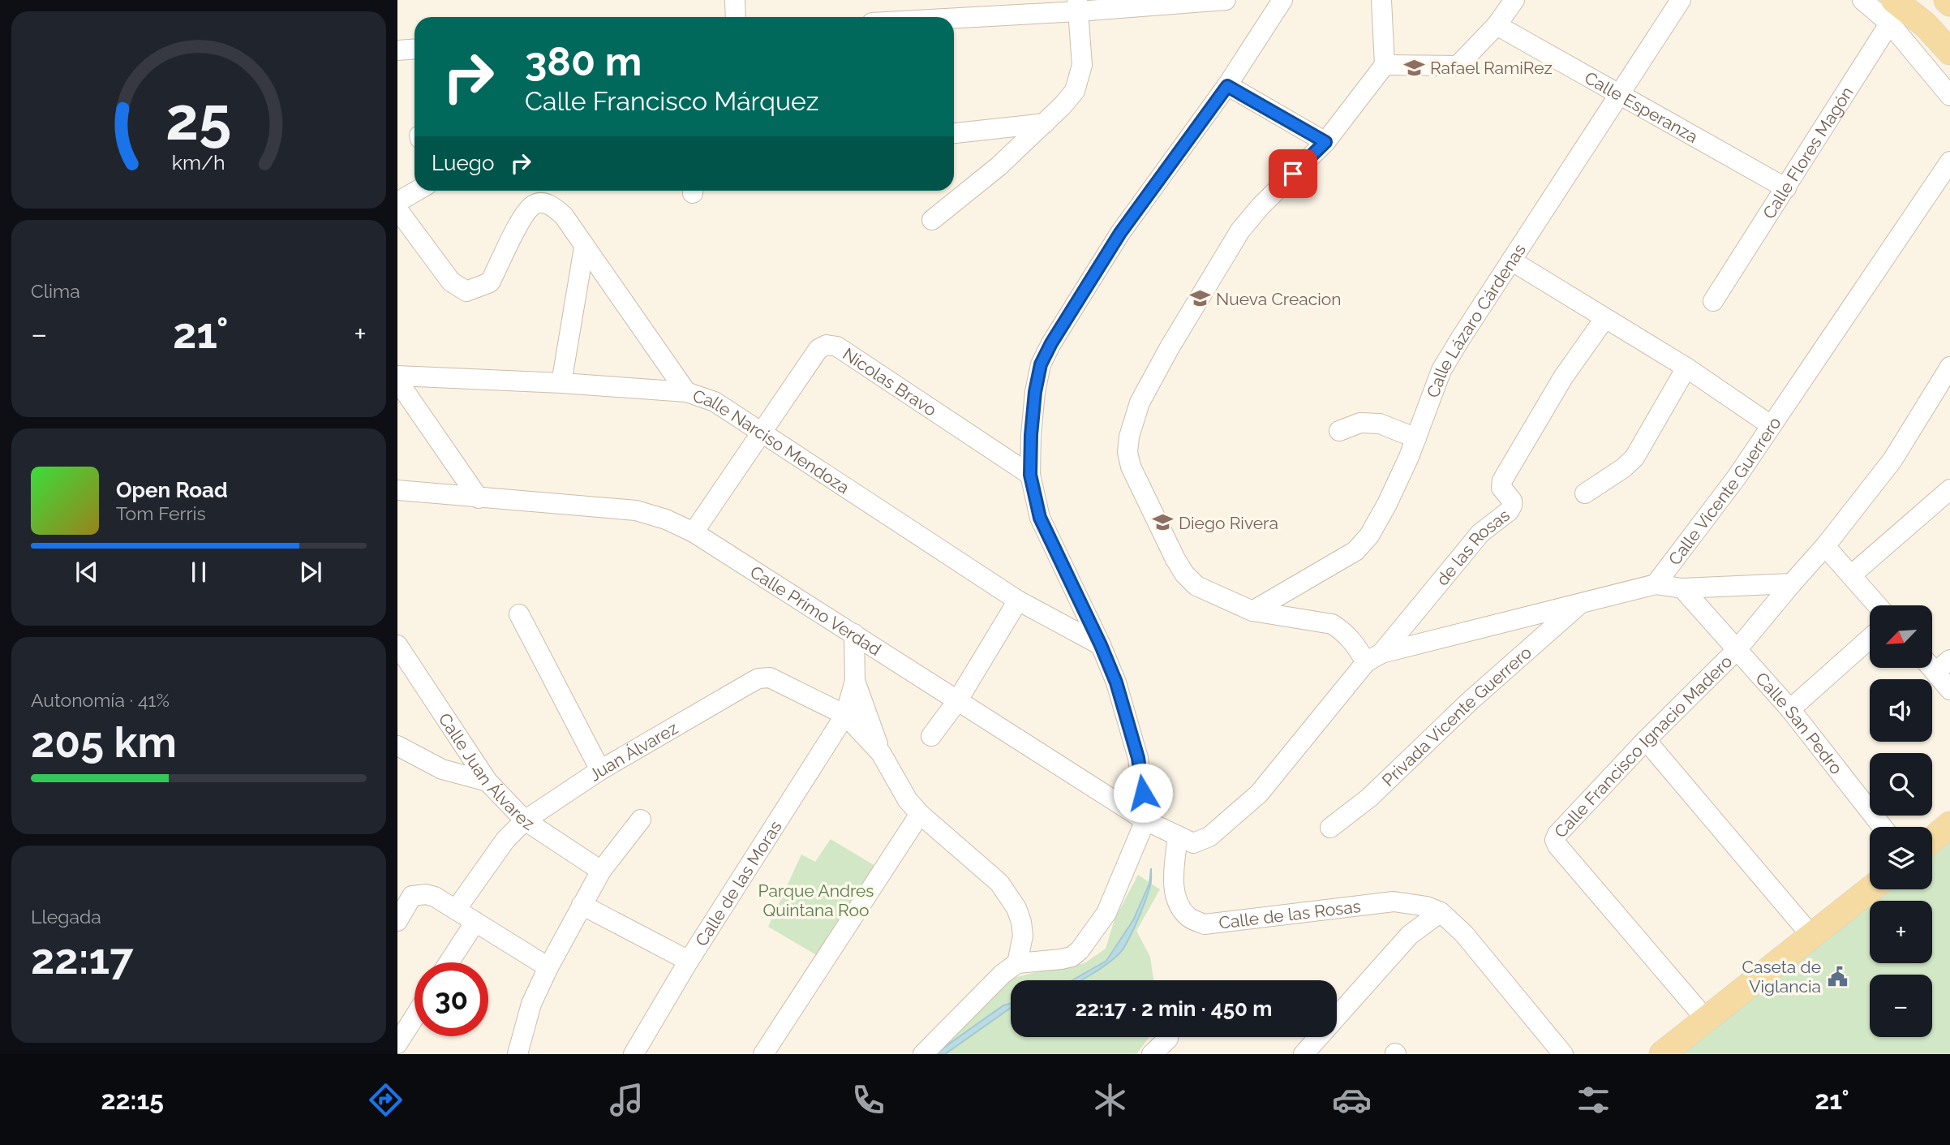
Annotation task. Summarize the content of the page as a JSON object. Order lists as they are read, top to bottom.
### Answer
{
  "streets": {
    "street": [
      "Calle Esperanza",
      "Calle Flores Magón",
      "Calle Lázaro Cárdenas",
      "Nicolas Bravo",
      "Calle Narciso Mendoza",
      "Calle Vicente Guerrero",
      "de las Rosas",
      "Calle Primo Verdad",
      "Privada Vicente Guerrero",
      "Calle San Pedro",
      "Calle Francisco Ignacio Madero",
      "Juan Álvarez",
      "Calle Juan Álvarez",
      "Calle de las Moras",
      "Calle de las Rosas"
    ]
  },
  "crossings": [
    ["Calle Esperanza", "Calle Flores Magón"],
    ["Calle Esperanza", "Calle Lázaro Cárdenas"],
    ["Nicolas Bravo", "Calle Narciso Mendoza"],
    ["Nicolas Bravo", "Calle Primo Verdad"],
    ["Calle Primo Verdad", "Calle de las Rosas"],
    ["Calle San Pedro", "Calle Francisco Ignacio Madero"],
    ["Juan Álvarez", "Calle Juan Álvarez"],
    ["Juan Álvarez", "Calle de las Moras"]
  ],
  "parks": ["Parque Andres Quintana Roo"],
  "places": {
    "school or university": ["Rafael RamiRez", "Nueva Creacion", "Diego Rivera"],
    "public building": ["Caseta de Viglancia"]
  },
  "north": "bottom left",
  "page": {
    "turn": ["380 m", "Calle Francisco Márquez"],
    "then": "Luego",
    "tile": [
      "Clima",
      ["Autonomía · 41%", "205 km"],
      ["Llegada", "22:17"]
    ],
    "heat": ["−", "21°", "+"],
    "song": ["Open Road", "Tom Ferris"],
    "map_buttons": ["+", "−"],
    "limit": "30",
    "trip": "22:17 · 2 min · 450 m",
    "tabs": ["22:15", "21°"],
    "gauge": ["25", "km/h"]
  }
}
